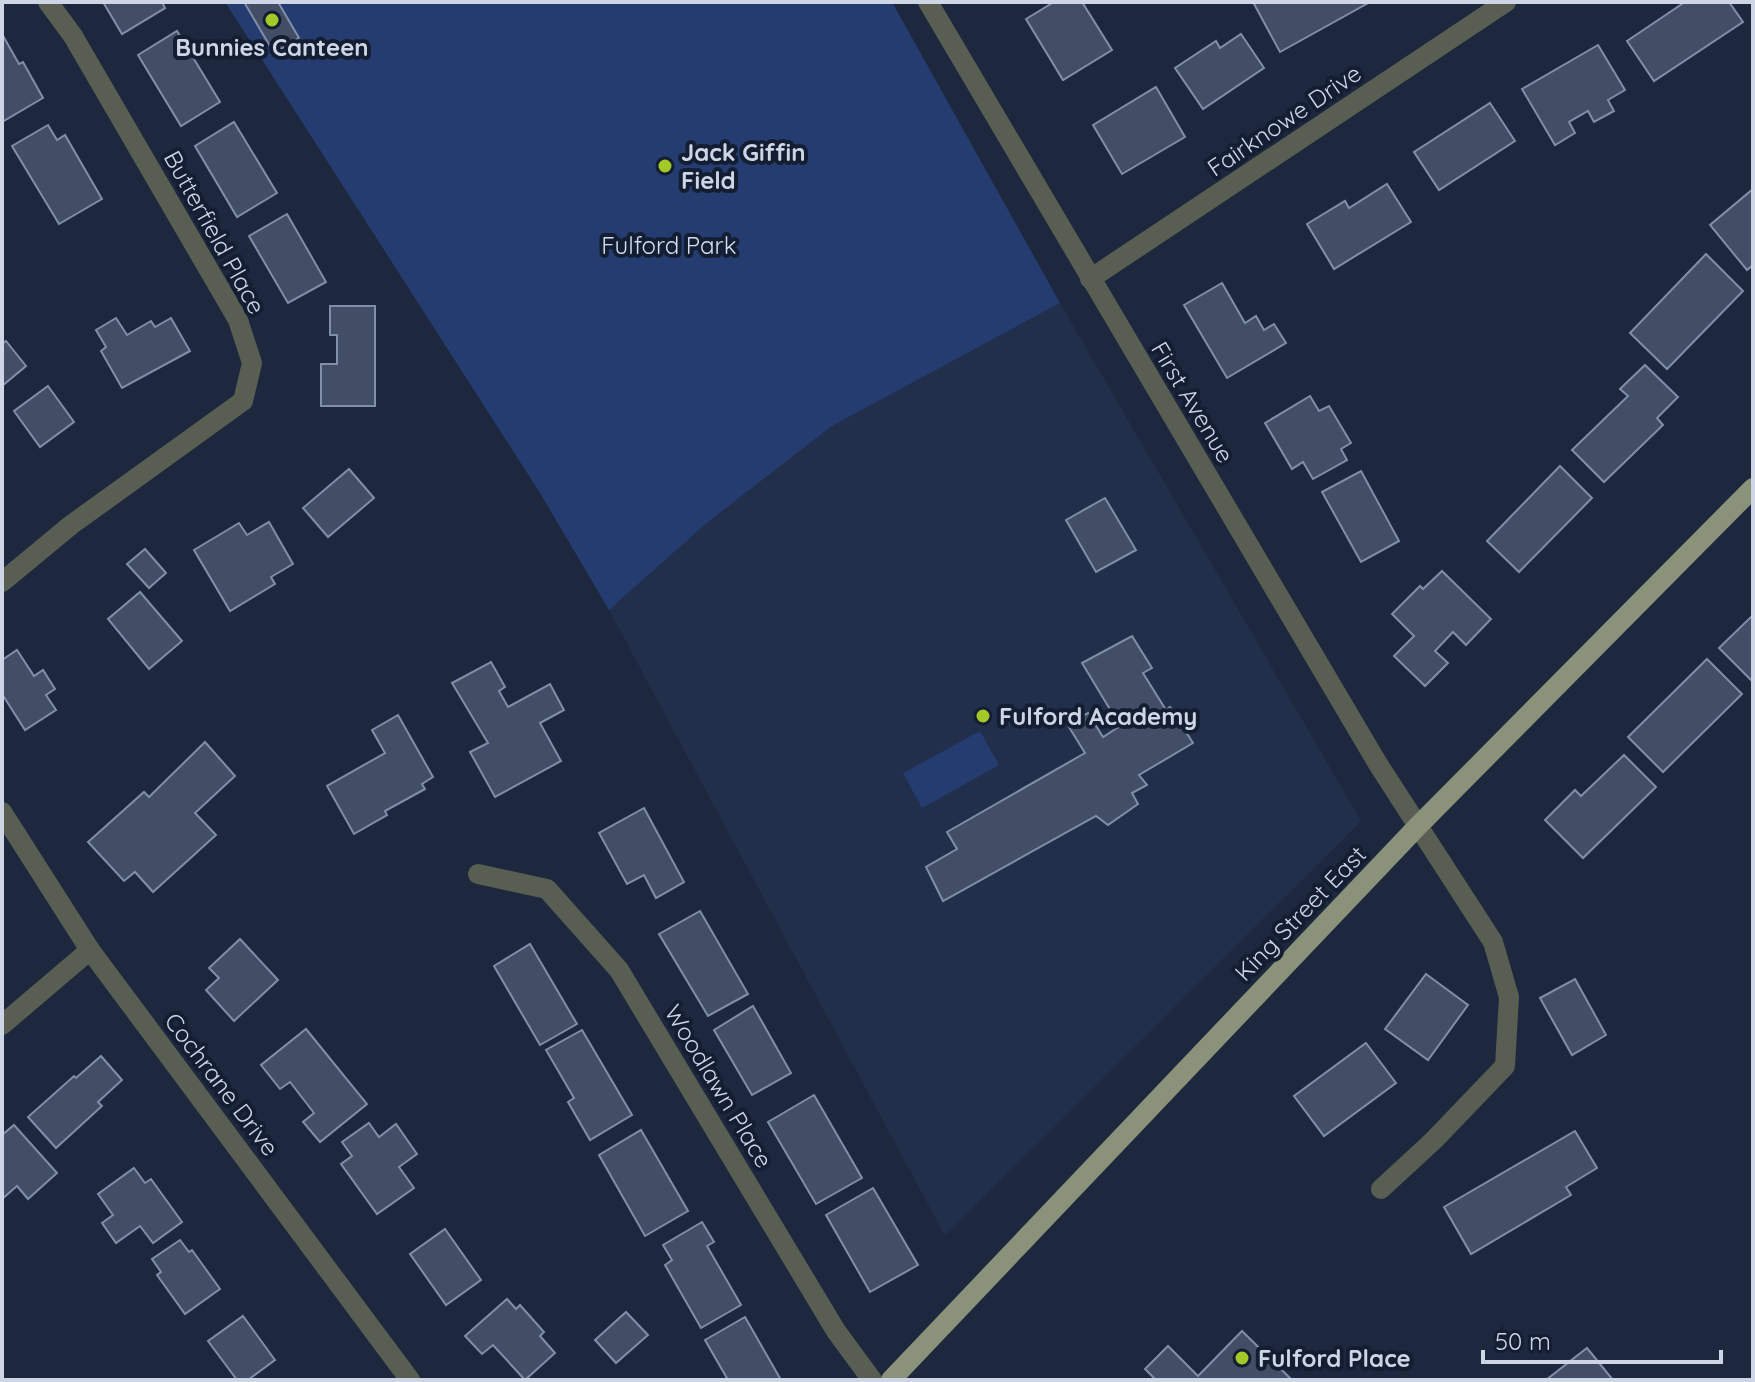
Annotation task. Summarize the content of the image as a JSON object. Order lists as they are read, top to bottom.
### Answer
{
  "streets": {
    "main road": ["King Street East"],
    "street": [
      "Fairknowe Drive",
      "Butterfield Place",
      "First Avenue",
      "Cochrane Drive",
      "Woodlawn Place"
    ]
  },
  "crossings": [
    ["Fairknowe Drive", "First Avenue"],
    ["First Avenue", "King Street East"]
  ],
  "parks": ["Fulford Park"],
  "places": [
    "Bunnies Canteen",
    "Jack Giffin Field",
    "Fulford Academy",
    "Fulford Place"
  ],
  "scale_bar": "50 m"
}
